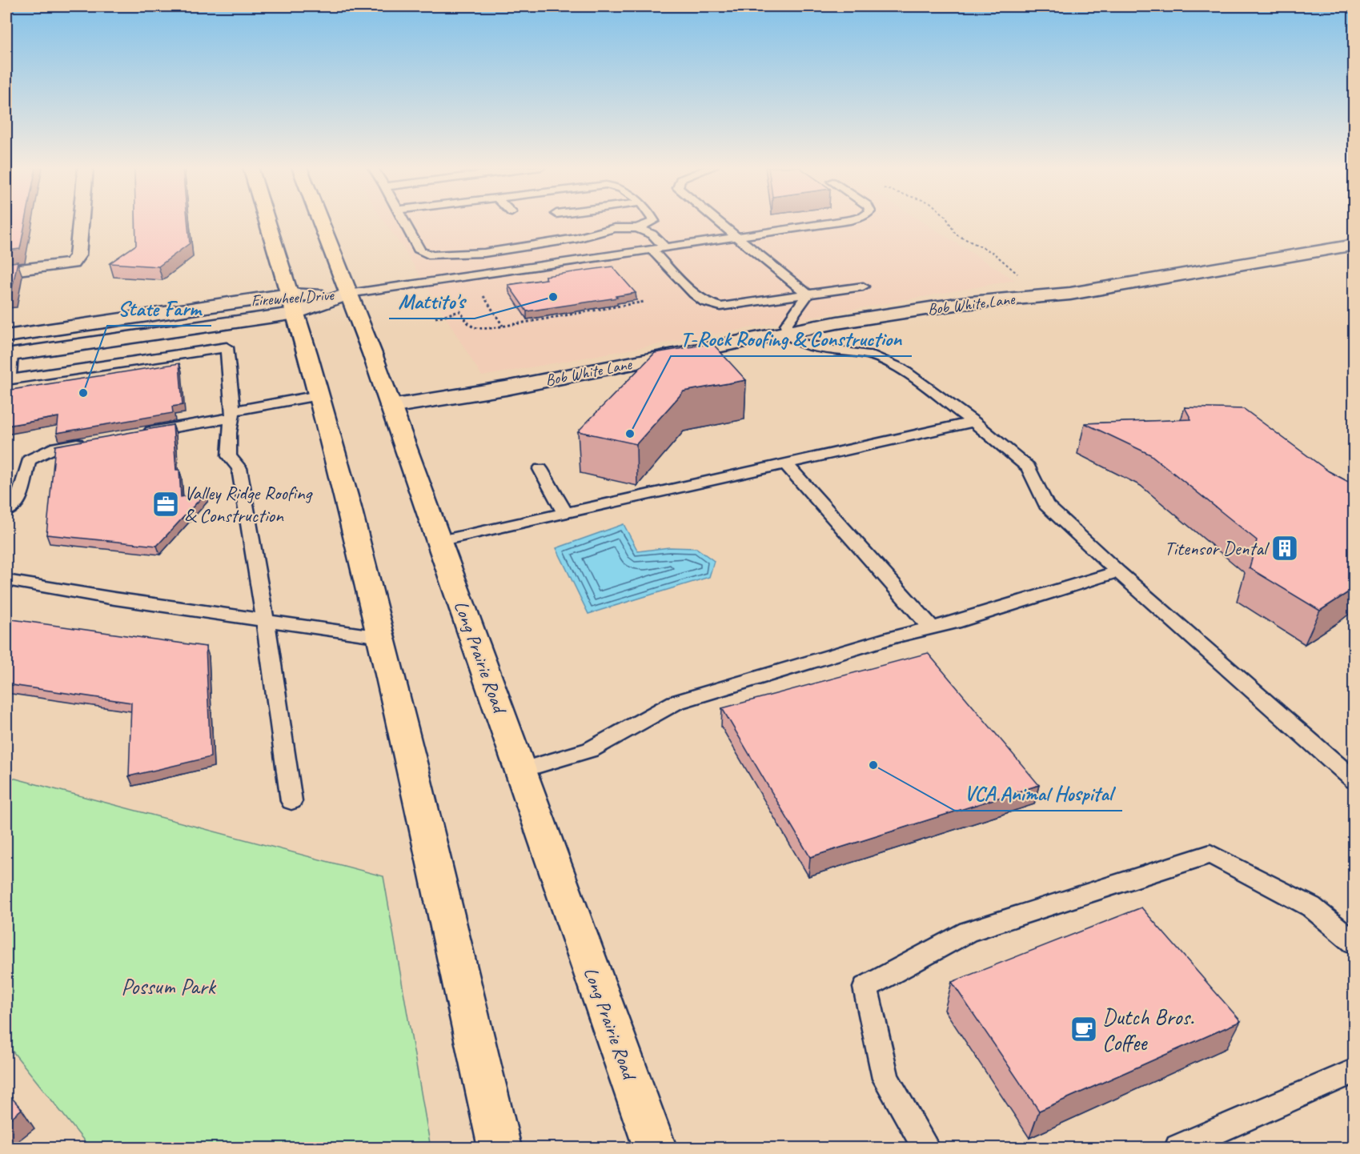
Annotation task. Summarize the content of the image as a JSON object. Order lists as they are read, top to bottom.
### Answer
{
  "streets": {
    "main road": ["Long Prairie Road"],
    "street": ["Firewheel Drive", "Bob White Lane"]
  },
  "crossings": [
    ["Firewheel Drive", "Long Prairie Road"],
    ["Bob White Lane", "Long Prairie Road"]
  ],
  "parks": ["Possum Park"],
  "places": {
    "other": [
      "Mattito's",
      "State Farm",
      "T-Rock Roofing & Construction",
      "VCA Animal Hospital"
    ],
    "office": ["Valley Ridge Roofing & Construction"],
    "building": ["Titensor Dental"],
    "cafe": ["Dutch Bros. Coffee"]
  }
}
